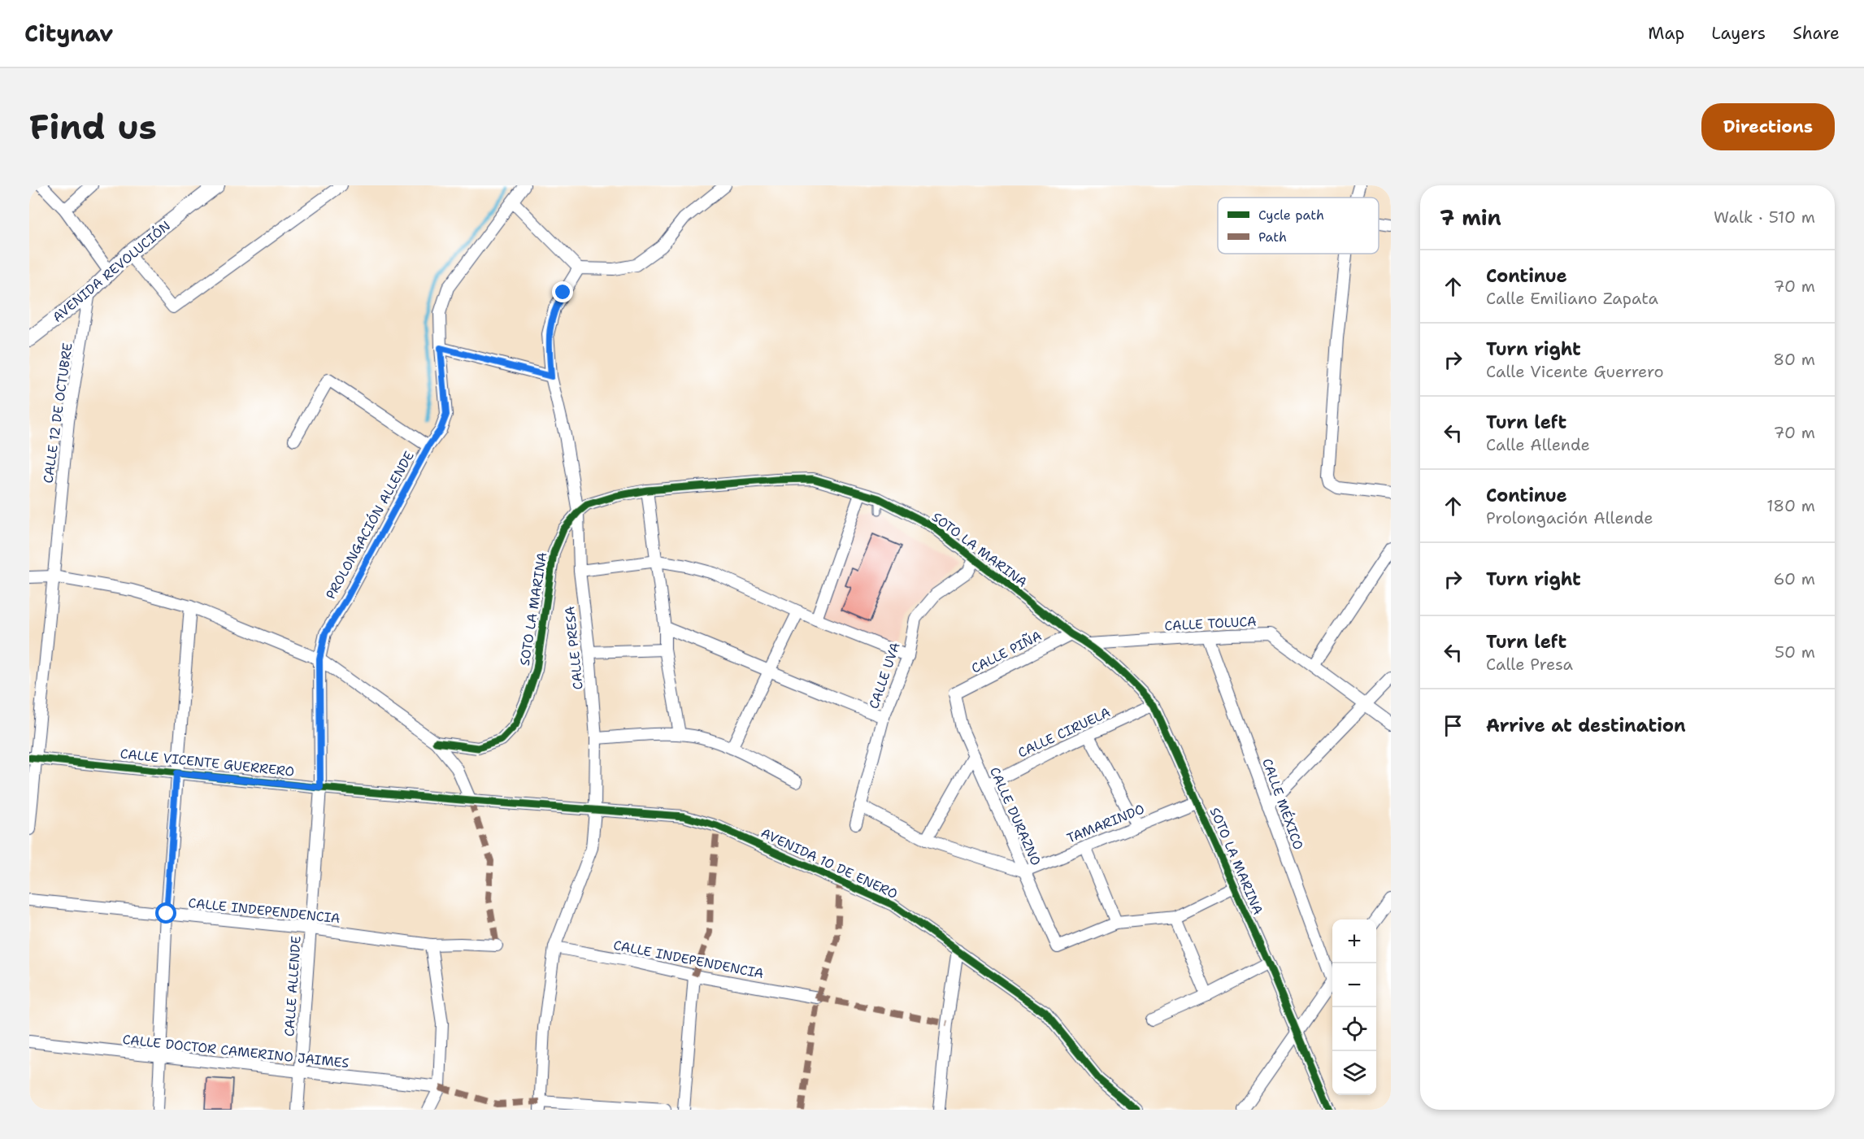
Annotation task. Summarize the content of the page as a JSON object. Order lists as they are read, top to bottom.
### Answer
{
  "streets": {
    "street": [
      "AVENIDA REVOLUCIÓN",
      "CALLE 12 DE OCTUBRE",
      "PROLONGACIÓN ALLENDE",
      "SOTO LA MARINA",
      "CALLE TOLUCA",
      "CALLE PRESA",
      "CALLE PIÑA",
      "CALLE UVA",
      "CALLE CIRUELA",
      "CALLE VICENTE GUERRERO",
      "CALLE MÉXICO",
      "CALLE DURAZNO",
      "TAMARINDO",
      "AVENIDA 10 DE ENERO",
      "CALLE INDEPENDENCIA",
      "CALLE ALLENDE",
      "CALLE DOCTOR CAMERINO JAIMES"
    ]
  },
  "crossings": [
    ["AVENIDA REVOLUCIÓN", "CALLE 12 DE OCTUBRE"],
    ["CALLE 12 DE OCTUBRE", "CALLE VICENTE GUERRERO"],
    ["PROLONGACIÓN ALLENDE", "CALLE ALLENDE"],
    ["SOTO LA MARINA", "CALLE TOLUCA"],
    ["SOTO LA MARINA", "CALLE PRESA"],
    ["SOTO LA MARINA", "CALLE PIÑA"],
    ["SOTO LA MARINA", "CALLE UVA"],
    ["SOTO LA MARINA", "CALLE CIRUELA"],
    ["SOTO LA MARINA", "TAMARINDO"],
    ["CALLE TOLUCA", "CALLE MÉXICO"],
    ["CALLE PRESA", "AVENIDA 10 DE ENERO"],
    ["CALLE PRESA", "CALLE INDEPENDENCIA"],
    ["CALLE PIÑA", "CALLE DURAZNO"],
    ["CALLE CIRUELA", "CALLE DURAZNO"],
    ["CALLE VICENTE GUERRERO", "AVENIDA 10 DE ENERO"],
    ["CALLE VICENTE GUERRERO", "CALLE ALLENDE"],
    ["CALLE DURAZNO", "TAMARINDO"],
    ["CALLE INDEPENDENCIA", "CALLE ALLENDE"],
    ["CALLE ALLENDE", "CALLE DOCTOR CAMERINO JAIMES"]
  ],
  "legend": ["Cycle path", "Path"],
  "page": {
    "header": "Citynav",
    "nav": ["Map", "Layers", "Share"],
    "buttons": "Directions",
    "title": "Find us",
    "heading": ["7 min", "Walk · 510 m"],
    "list": [
      ["Continue", "Calle Emiliano Zapata", "70 m"],
      ["Turn right", "Calle Vicente Guerrero", "80 m"],
      ["Turn left", "Calle Allende", "70 m"],
      ["Continue", "Prolongación Allende", "180 m"],
      ["Turn right", "60 m"],
      ["Turn left", "Calle Presa", "50 m"],
      "Arrive at destination"
    ],
    "map_buttons": ["+", "−"]
  }
}
